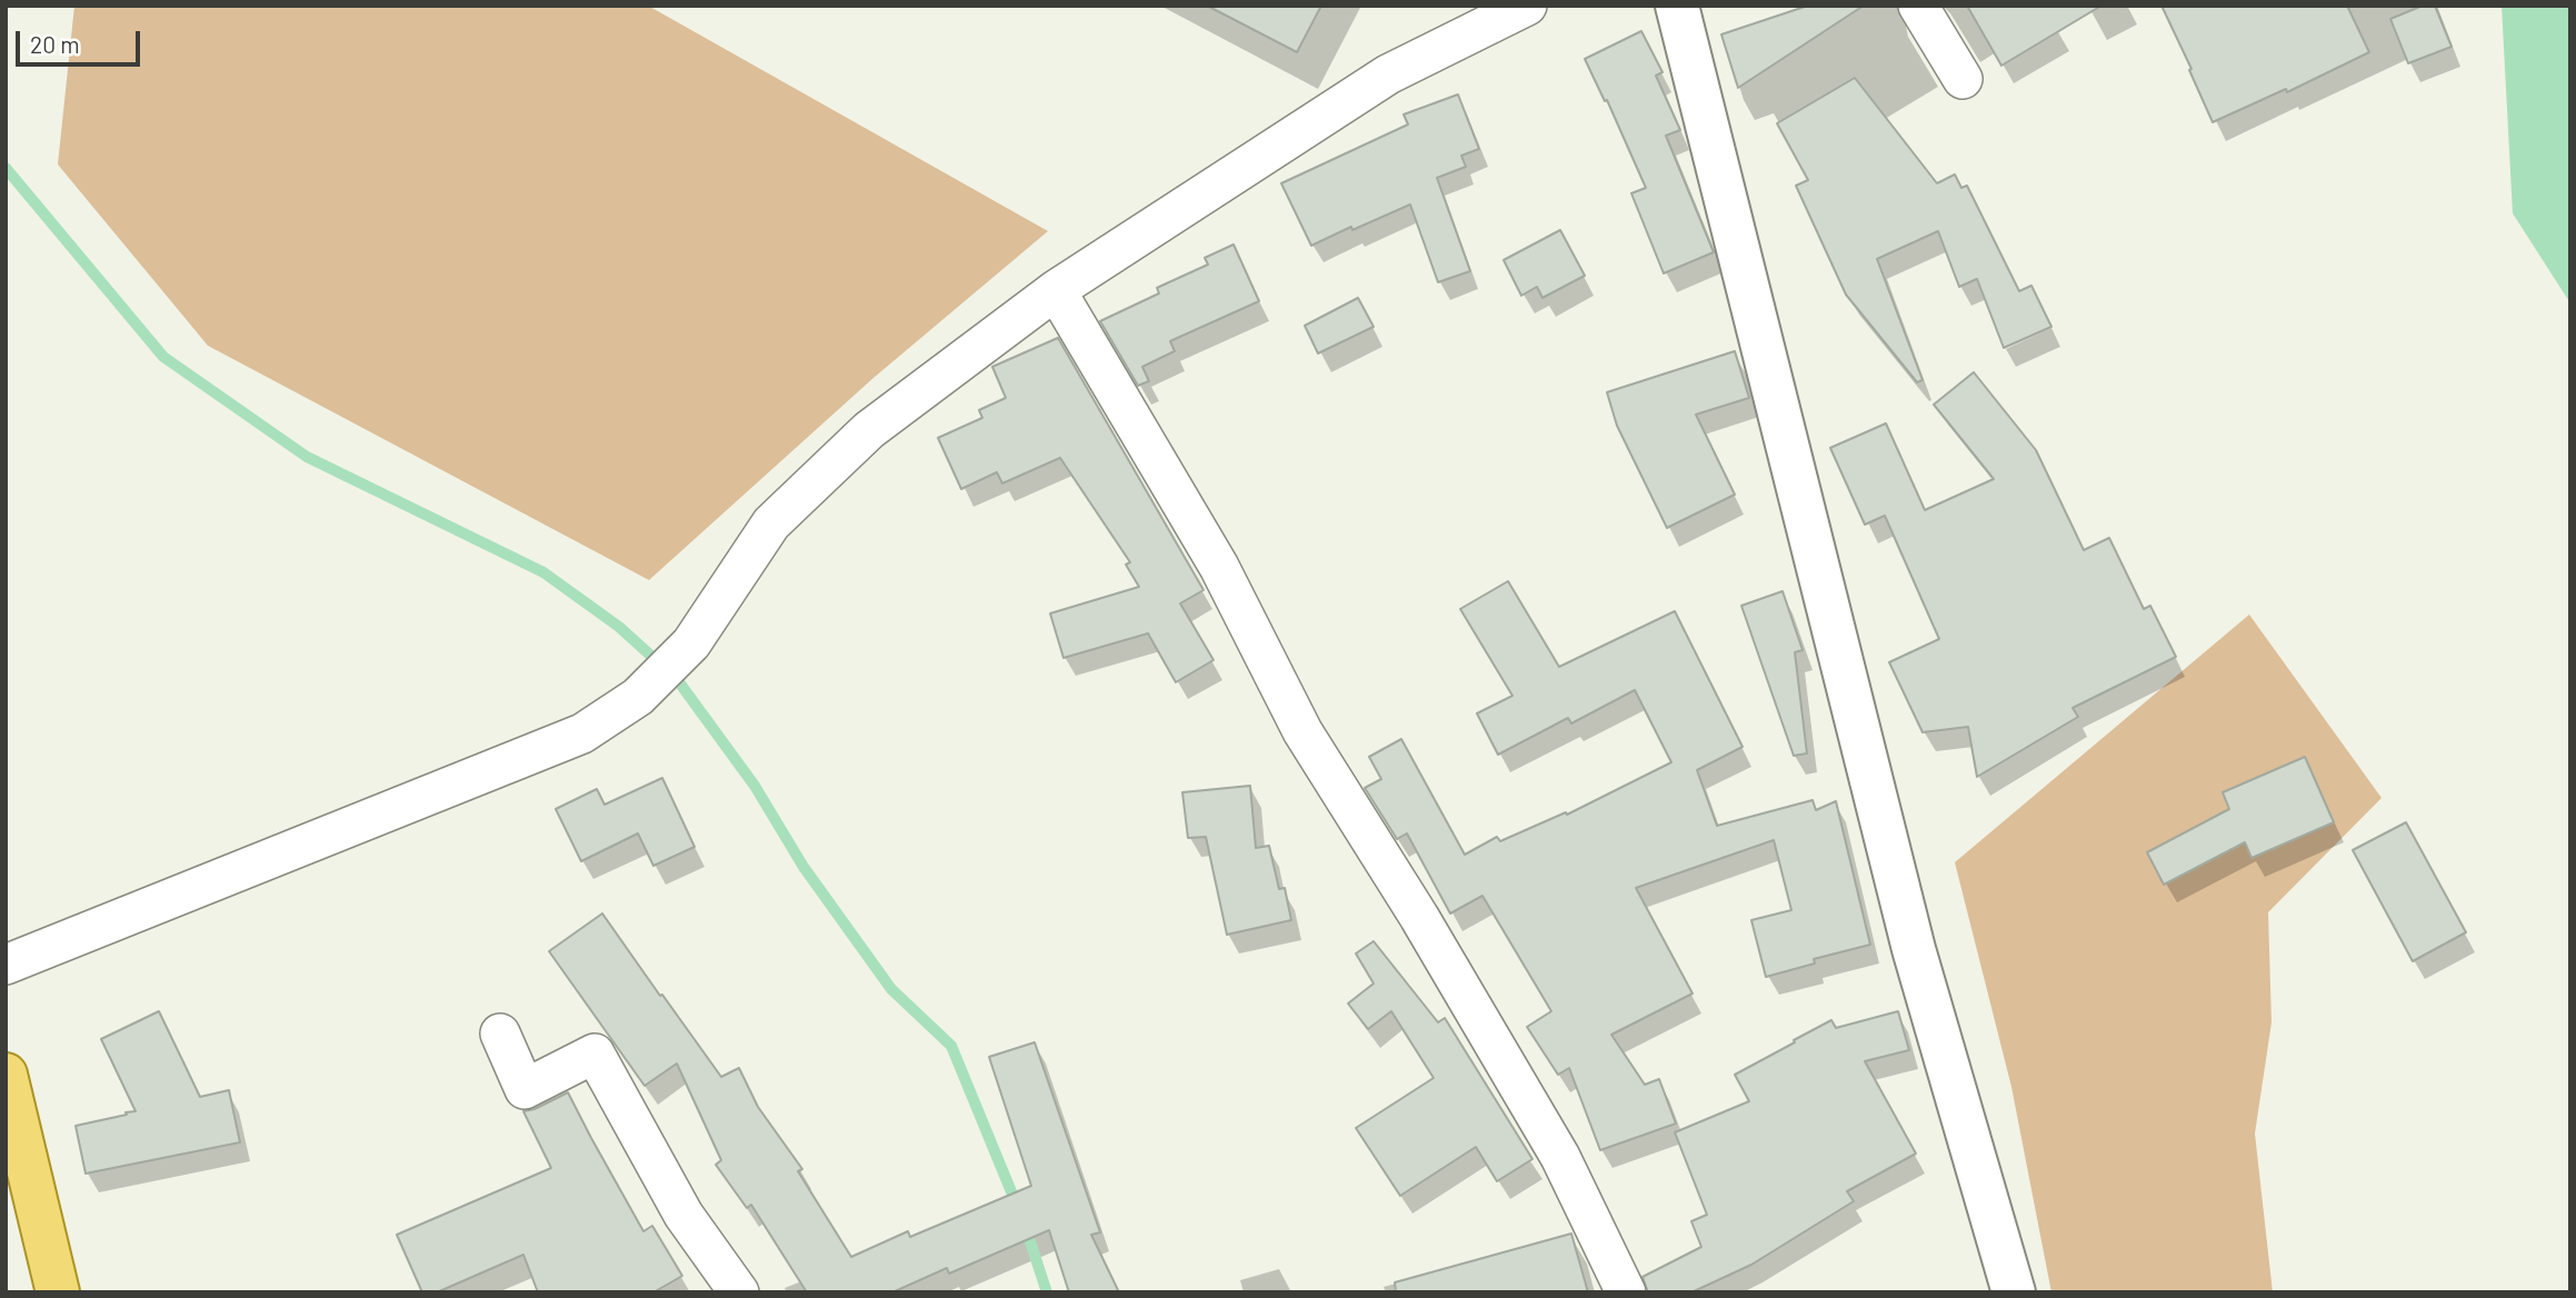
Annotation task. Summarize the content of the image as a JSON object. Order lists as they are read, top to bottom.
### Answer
{
  "scale_bar": "20 m"
}
